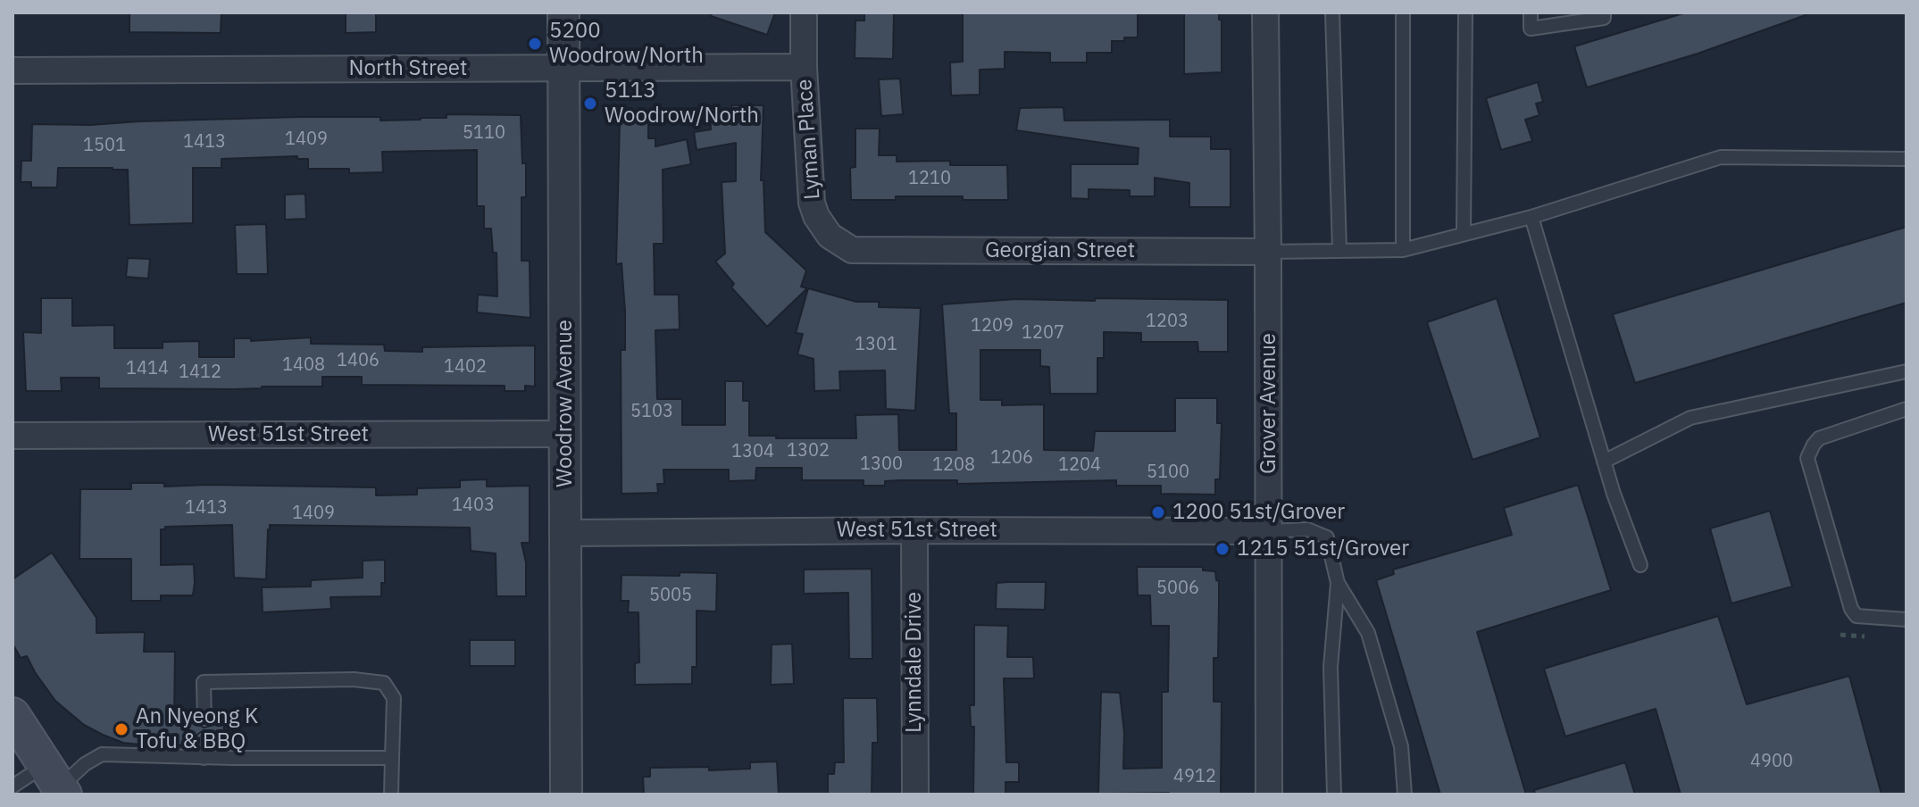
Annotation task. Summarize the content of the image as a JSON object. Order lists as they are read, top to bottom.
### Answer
{
  "streets": {
    "street": [
      "North Street",
      "Lyman Place",
      "Georgian Street",
      "Woodrow Avenue",
      "Grover Avenue",
      "West 51st Street",
      "Lynndale Drive"
    ]
  },
  "crossings": [
    ["North Street", "Lyman Place"],
    ["North Street", "Woodrow Avenue"],
    ["Lyman Place", "Georgian Street"],
    ["Georgian Street", "Grover Avenue"],
    ["Woodrow Avenue", "West 51st Street"],
    ["Grover Avenue", "West 51st Street"],
    ["West 51st Street", "Lynndale Drive"]
  ],
  "places": [
    "5200 Woodrow/North",
    "5113 Woodrow/North",
    "1200 51st/Grover",
    "1215 51st/Grover",
    "An Nyeong K Tofu & BBQ"
  ],
  "house_numbers": [
    "5110",
    "1409",
    "1413",
    "1501",
    "1210",
    "1203",
    "1209",
    "1207",
    "1301",
    "1406",
    "1408",
    "1402",
    "1414",
    "1412",
    "5103",
    "1302",
    "1304",
    "1206",
    "1300",
    "1208",
    "1204",
    "5100",
    "1403",
    "1413",
    "1409",
    "5006",
    "5005",
    "4900",
    "4912"
  ]
}
